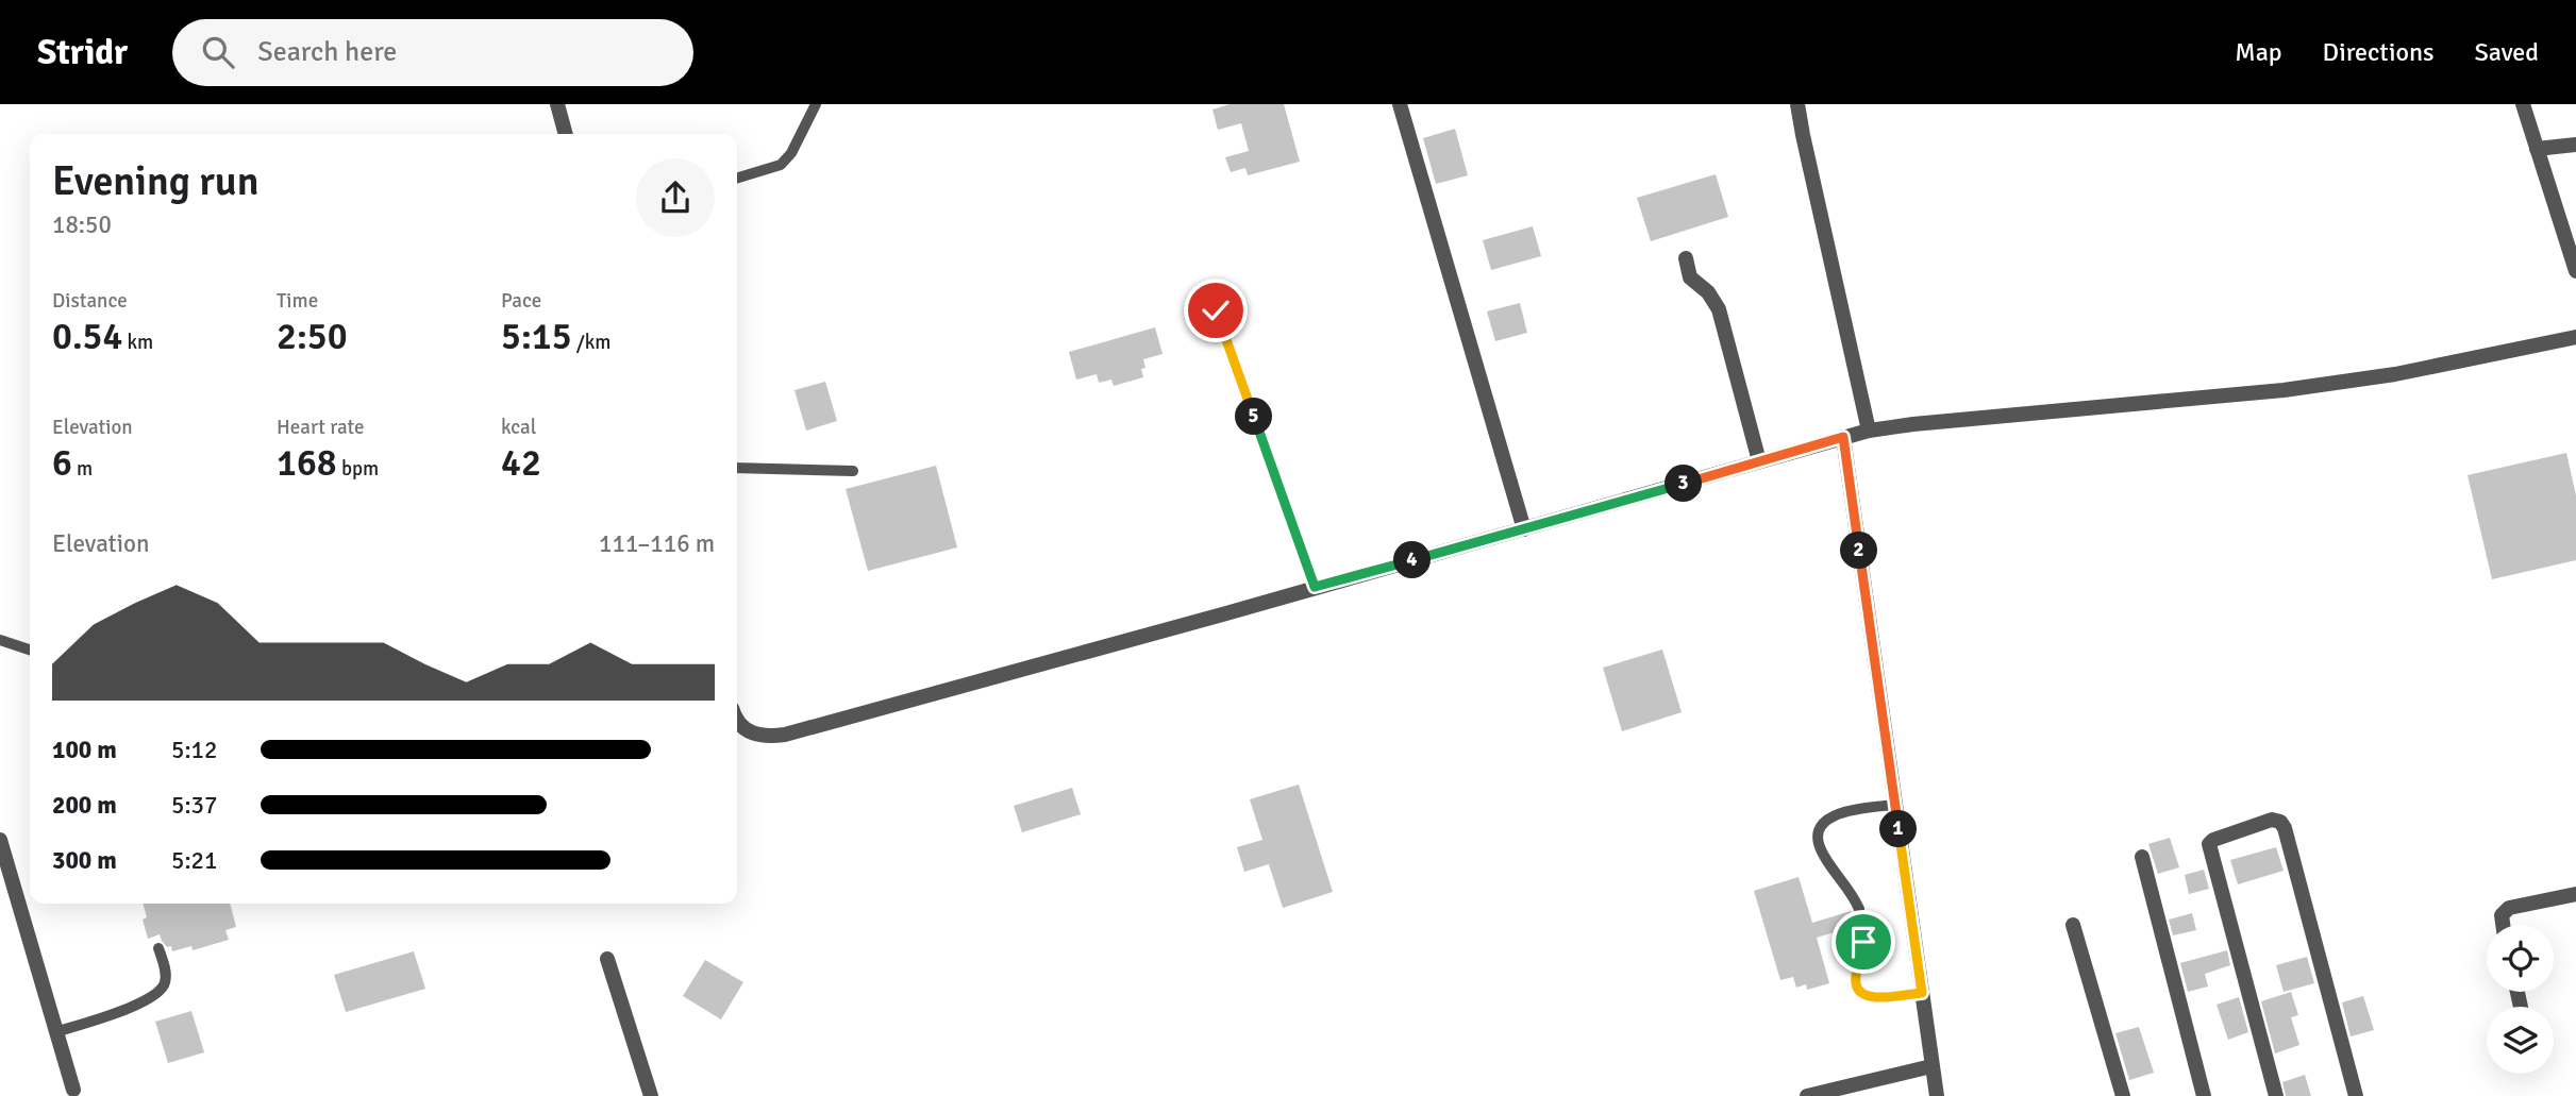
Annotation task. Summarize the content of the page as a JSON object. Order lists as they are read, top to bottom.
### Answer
{
  "page": {
    "header": "Stridr",
    "search": "Search here",
    "nav": ["Map", "Directions", "Saved"],
    "heading": ["Evening run", "18:50"],
    "stats": [
      ["Distance", "0.54 km"],
      ["Time", "2:50"],
      ["Pace", "5:15 /km"],
      ["Elevation", "6 m"],
      ["Heart rate", "168 bpm"],
      ["kcal", "42"]
    ],
    "pins": [
      "5",
      "3",
      "2",
      "4",
      "1"
    ],
    "chart": ["Elevation", "111–116 m"],
    "list": [
      {
        "name": "100 m",
        "note": "5:12"
      },
      {
        "name": "200 m",
        "note": "5:37"
      },
      {
        "name": "300 m",
        "note": "5:21"
      }
    ]
  }
}
